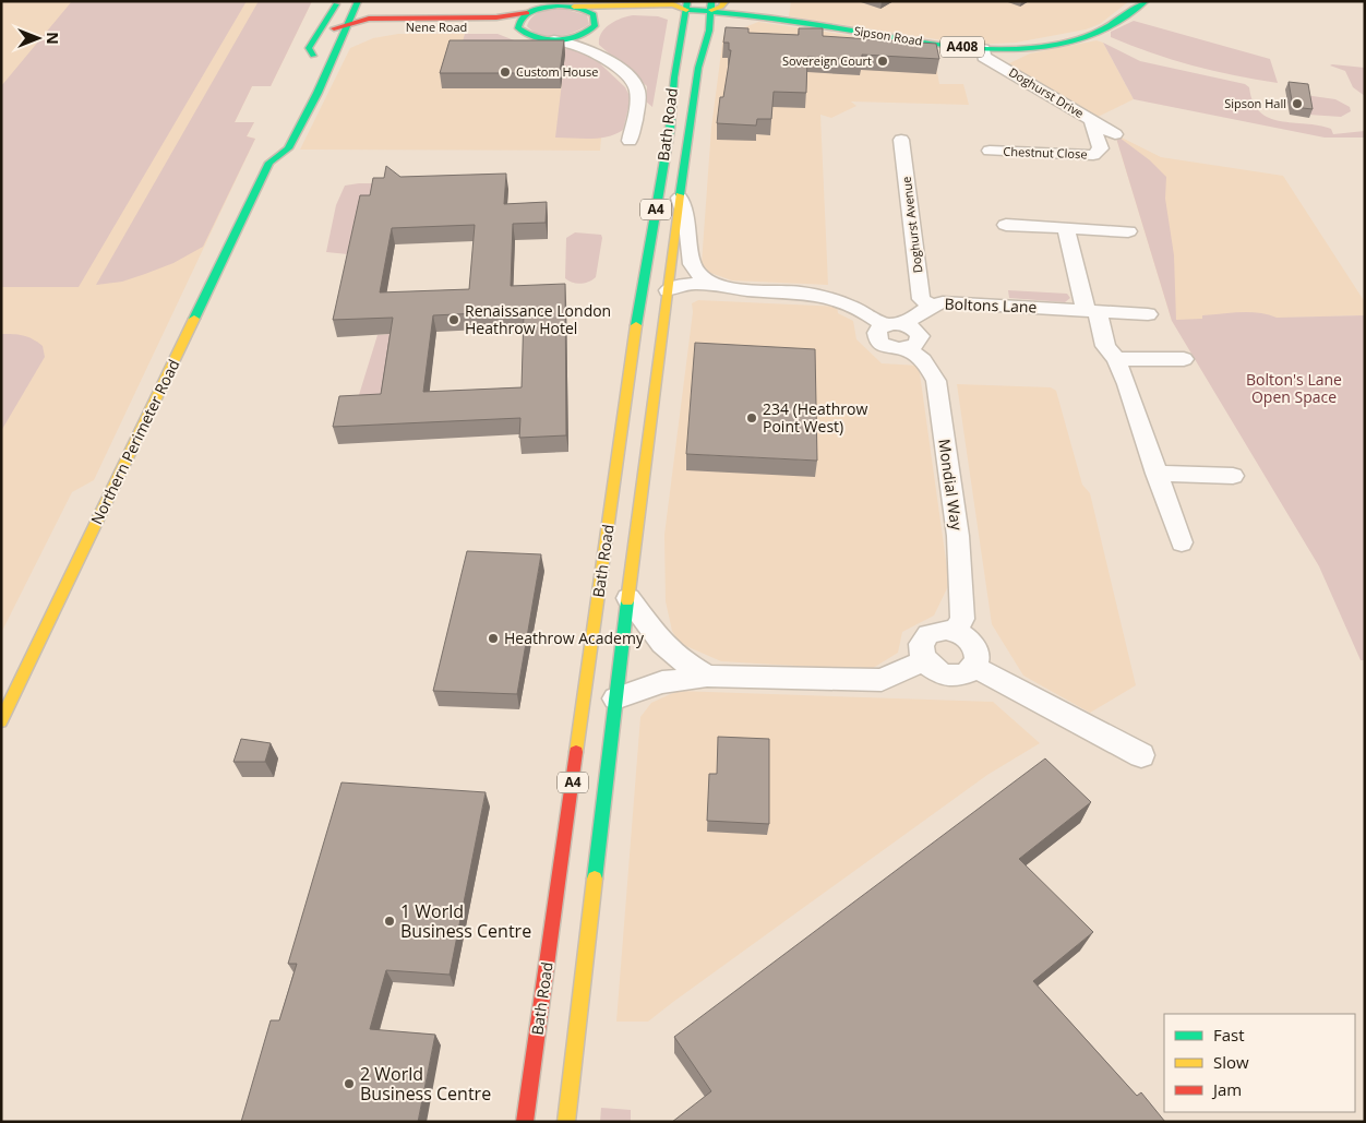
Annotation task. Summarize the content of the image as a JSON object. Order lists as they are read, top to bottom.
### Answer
{
  "streets": {
    "main road": [
      "Nene Road",
      "Sipson Road",
      "A408",
      "Bath Road",
      "A4",
      "Northern Perimeter Road"
    ],
    "street": [
      "Doghurst Drive",
      "Chestnut Close",
      "Doghurst Avenue",
      "Boltons Lane",
      "Mondial Way"
    ]
  },
  "crossings": [
    ["Nene Road", "Northern Perimeter Road"],
    ["Sipson Road", "Doghurst Drive"],
    ["Sipson Road", "Bath Road"],
    ["Doghurst Drive", "Chestnut Close"],
    ["Doghurst Avenue", "Boltons Lane"]
  ],
  "parks": ["Bolton's Lane Open Space"],
  "places": [
    "Sovereign Court",
    "Custom House",
    "Sipson Hall",
    "Renaissance London Heathrow Hotel",
    "234 (Heathrow Point West)",
    "Heathrow Academy",
    "1 World Business Centre",
    "2 World Business Centre"
  ],
  "legend": ["Fast", "Slow", "Jam"],
  "north": "right"
}
